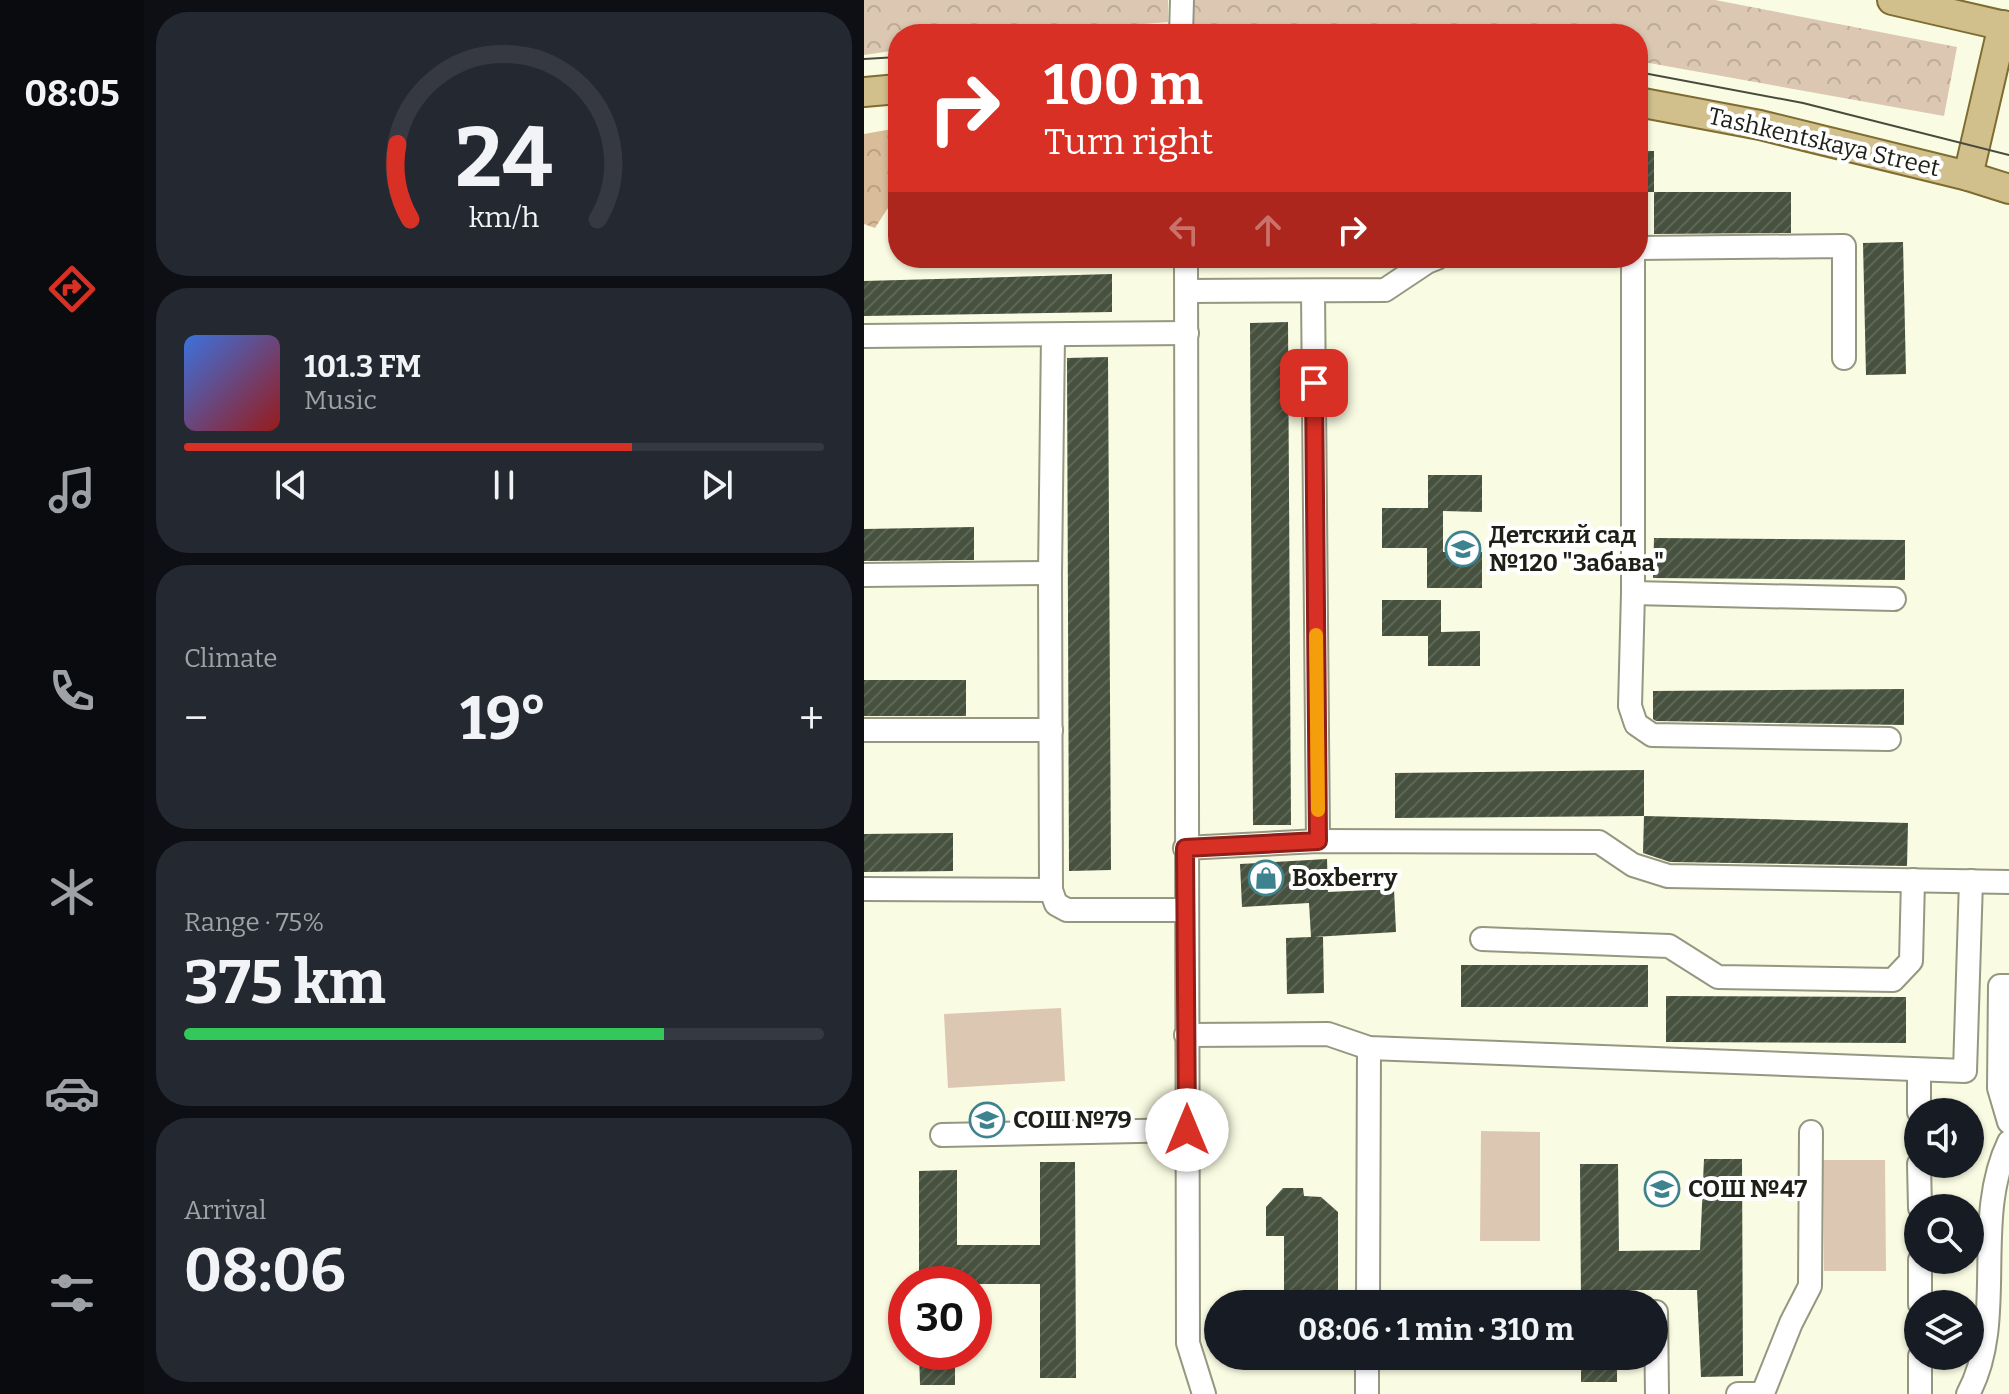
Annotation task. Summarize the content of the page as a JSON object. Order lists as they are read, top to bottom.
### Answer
{
  "streets": {
    "main road": ["Tashkentskaya Street"]
  },
  "places": {
    "school or university": ["Детский сад №120 \"Забава\"", "СОШ №79", "СОШ №47"],
    "shop": ["Boxberry"]
  },
  "page": {
    "tabs": "08:05",
    "turn": ["100 m", "Turn right"],
    "song": ["101.3 FM", "Music"],
    "tile": [
      "Climate",
      ["Range · 75%", "375 km"],
      ["Arrival", "08:06"]
    ],
    "heat": ["−", "19°", "+"],
    "limit": "30",
    "trip": "08:06 · 1 min · 310 m",
    "gauge": ["24", "km/h"]
  }
}
